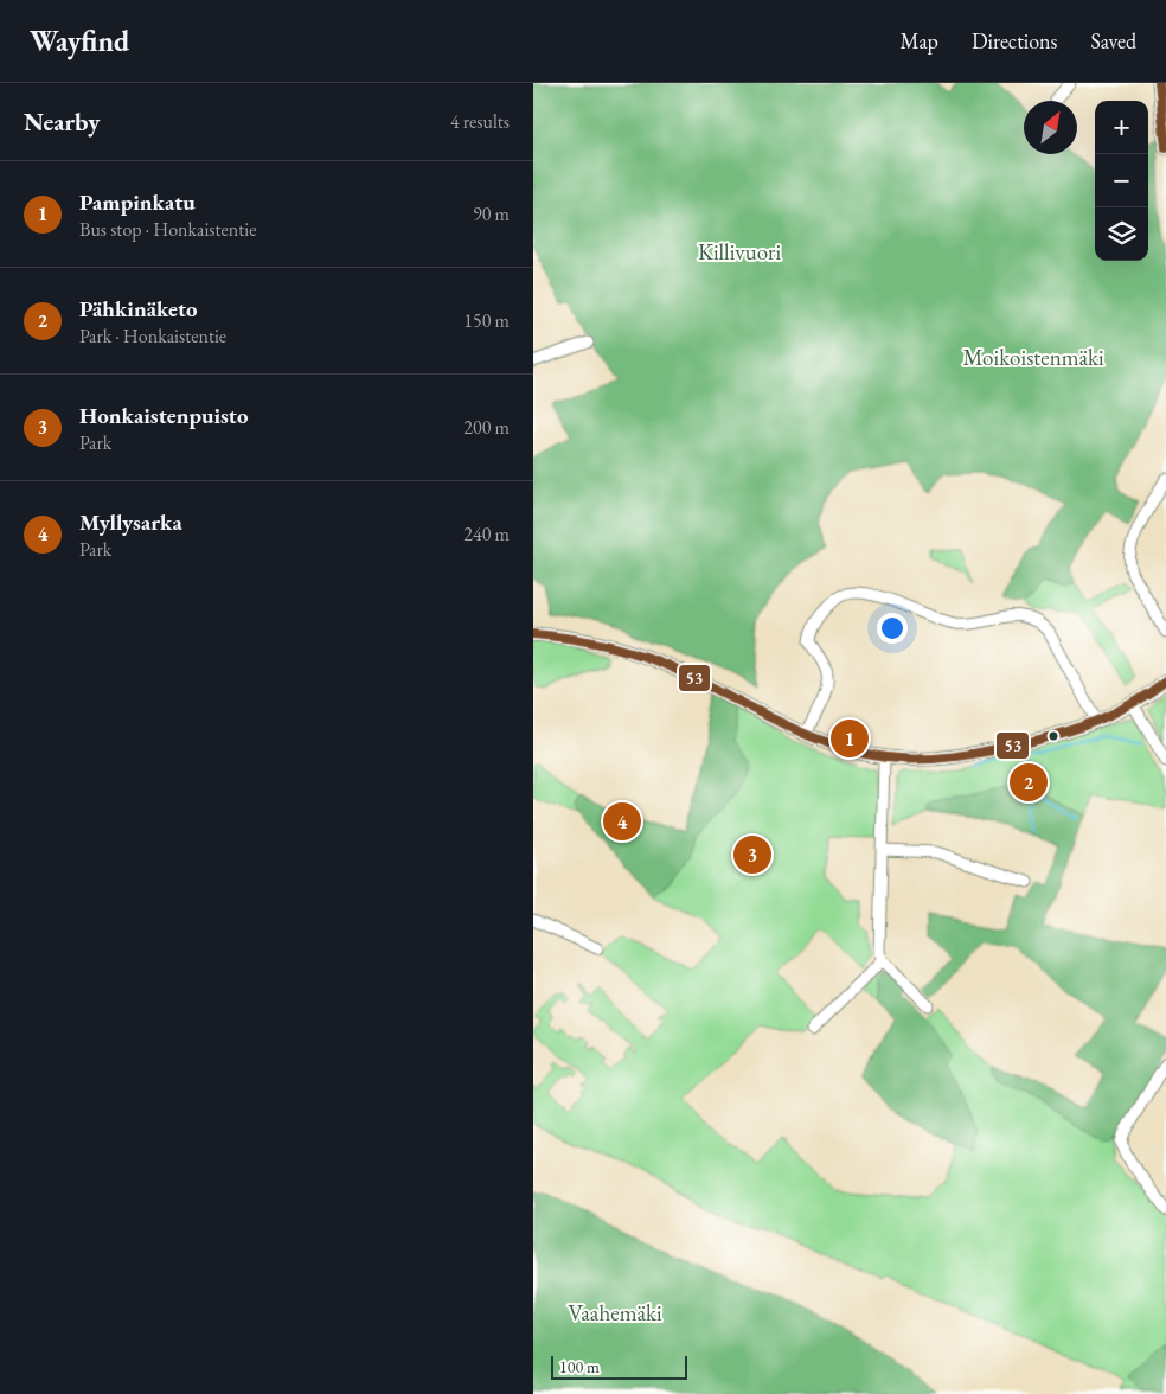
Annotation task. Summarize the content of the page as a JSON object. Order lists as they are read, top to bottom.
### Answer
{
  "parks": ["Killivuori", "Moikoistenmäki", "Vaahemäki"],
  "lines": ["transit line 53"],
  "scale_bar": "100 m",
  "north": "top right",
  "page": {
    "header": "Wayfind",
    "nav": ["Map", "Directions", "Saved"],
    "heading": ["Nearby", "4 results"],
    "map_buttons": ["+", "−"],
    "list": [
      {
        "mark": "1",
        "name": "Pampinkatu",
        "note": "Bus stop · Honkaistentie",
        "value": "90 m"
      },
      {
        "mark": "2",
        "name": "Pähkinäketo",
        "note": "Park · Honkaistentie",
        "value": "150 m"
      },
      {
        "mark": "3",
        "name": "Honkaistenpuisto",
        "note": "Park",
        "value": "200 m"
      },
      {
        "mark": "4",
        "name": "Myllysarka",
        "note": "Park",
        "value": "240 m"
      }
    ],
    "pins": [
      "1",
      "2",
      "4",
      "3"
    ],
    "scale": "100 m"
  }
}
